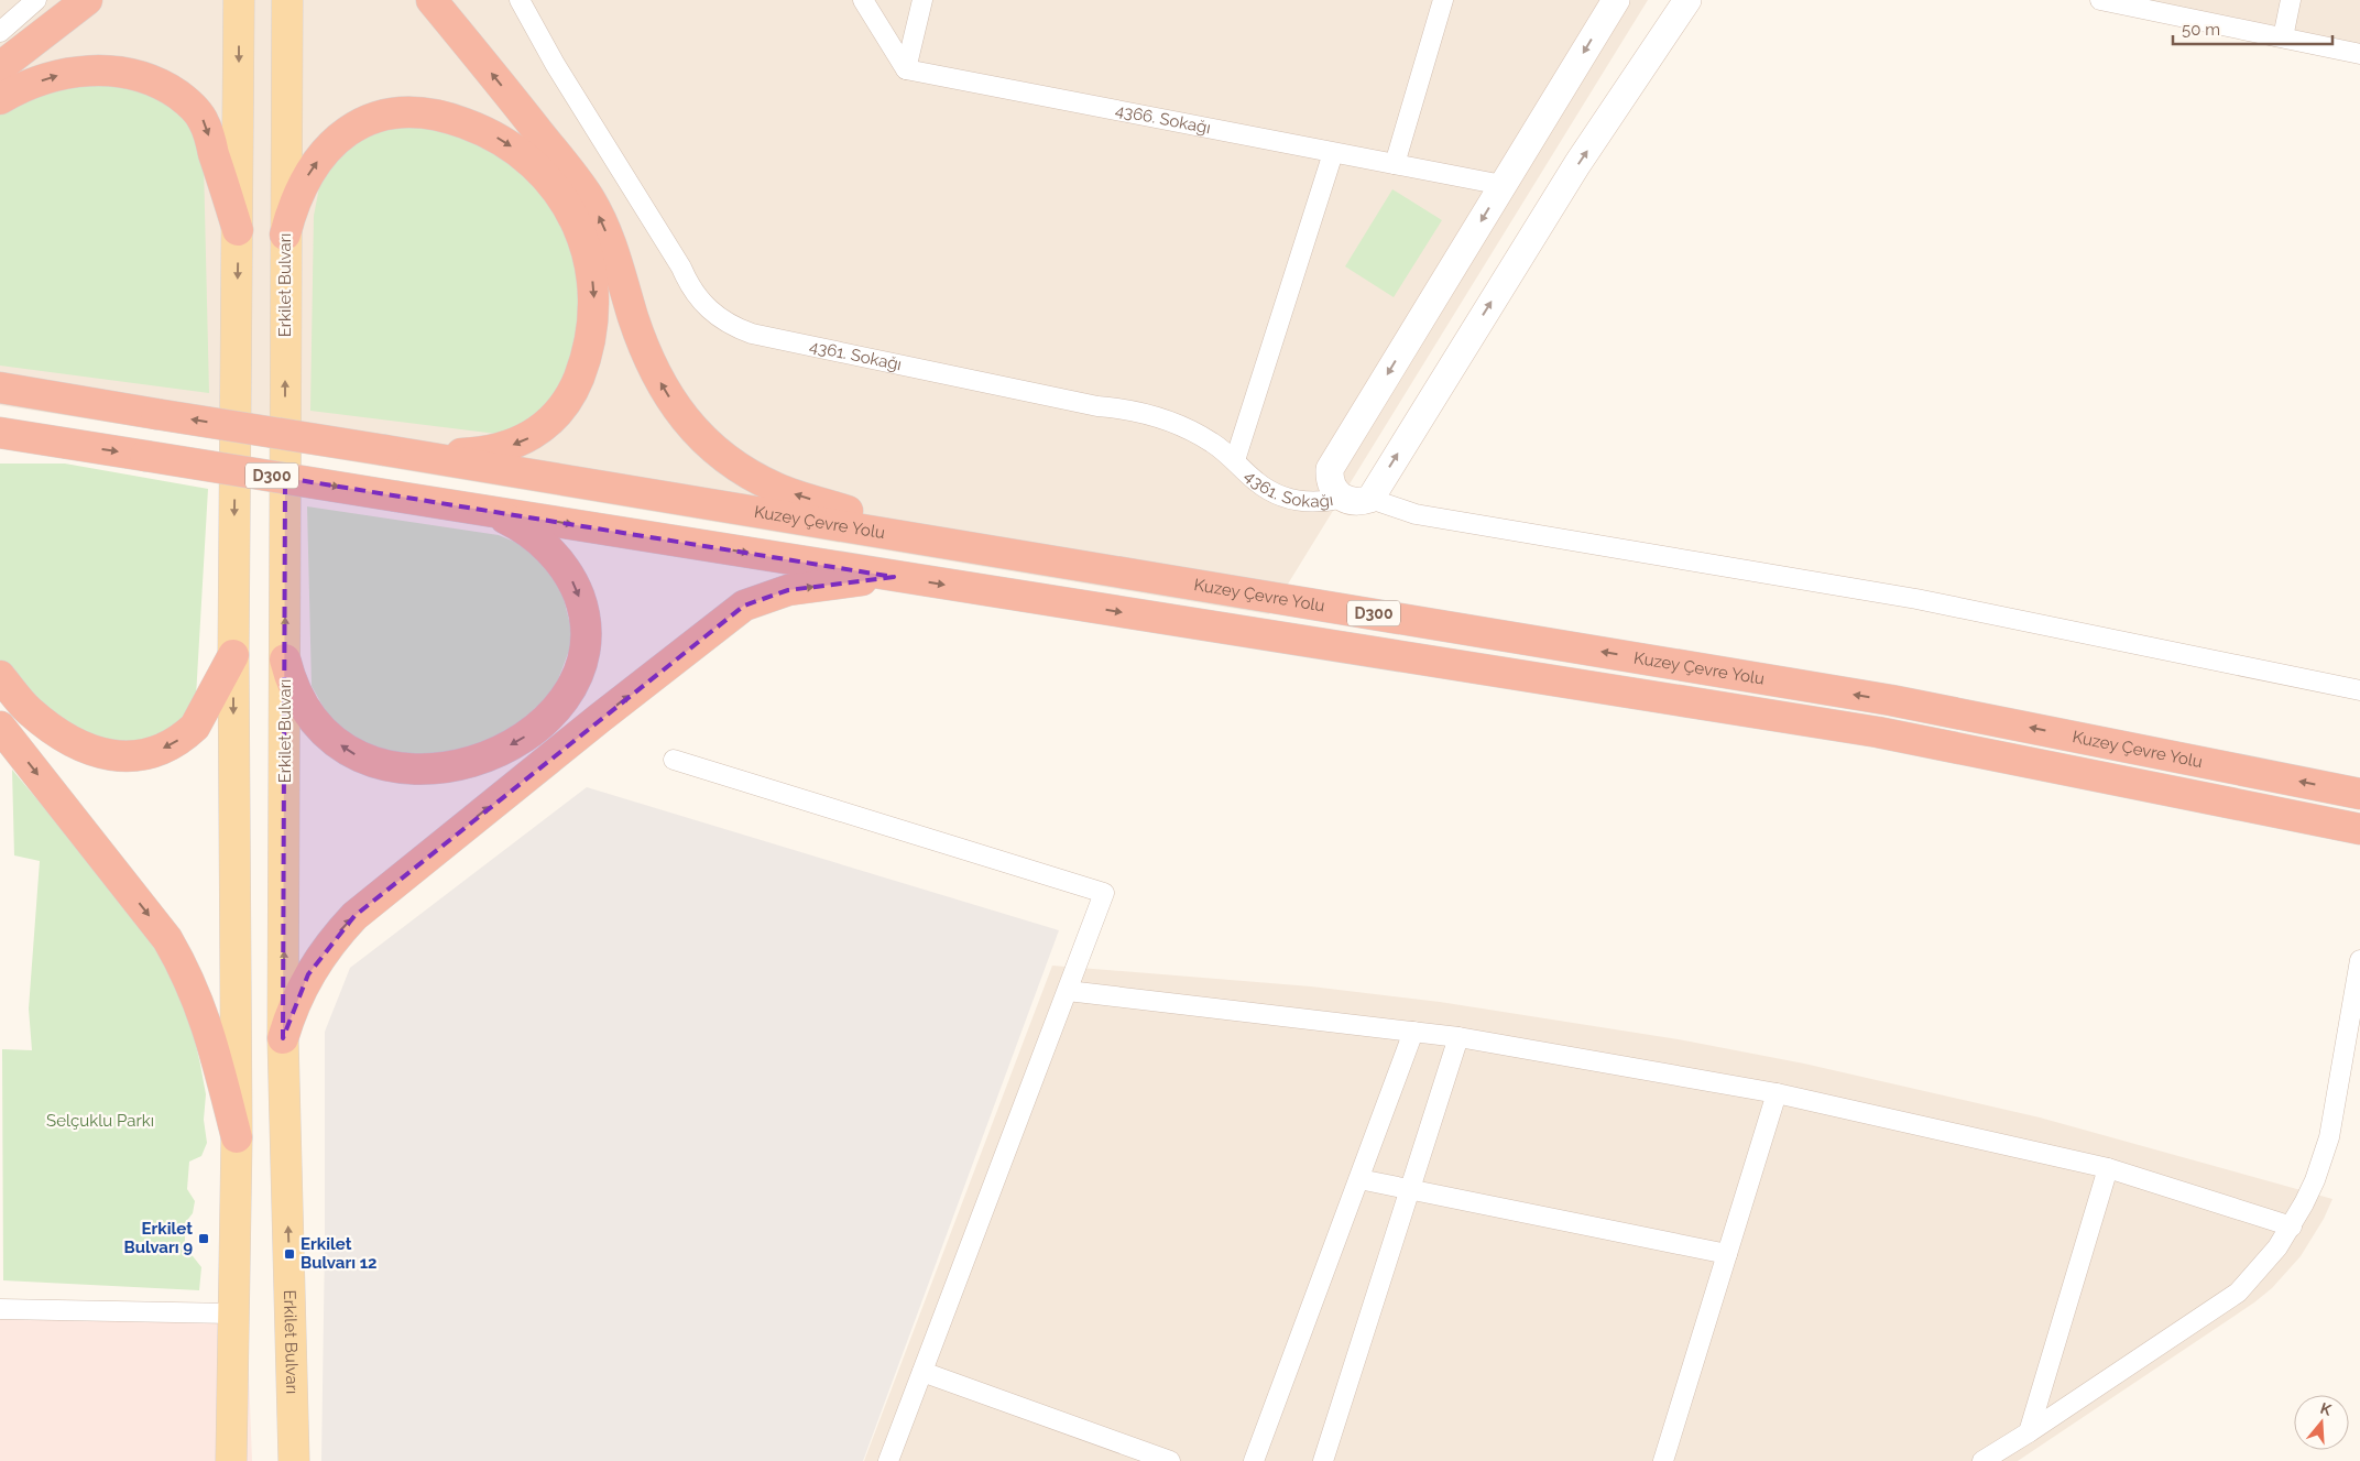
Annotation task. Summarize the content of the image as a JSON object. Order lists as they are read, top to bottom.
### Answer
{
  "streets": {
    "highway": ["D300", "Kuzey Çevre Yolu"],
    "main road": ["Erkilet Bulvarı"],
    "street": ["4366. Sokağı", "4361. Sokağı"]
  },
  "crossings": [
    ["D300", "Kuzey Çevre Yolu"]
  ],
  "parks": ["Selçuklu Parkı"],
  "places": {
    "transit": ["Erkilet Bulvarı 9", "Erkilet Bulvarı 12"]
  },
  "scale_bar": "50 m",
  "north": "top"
}
